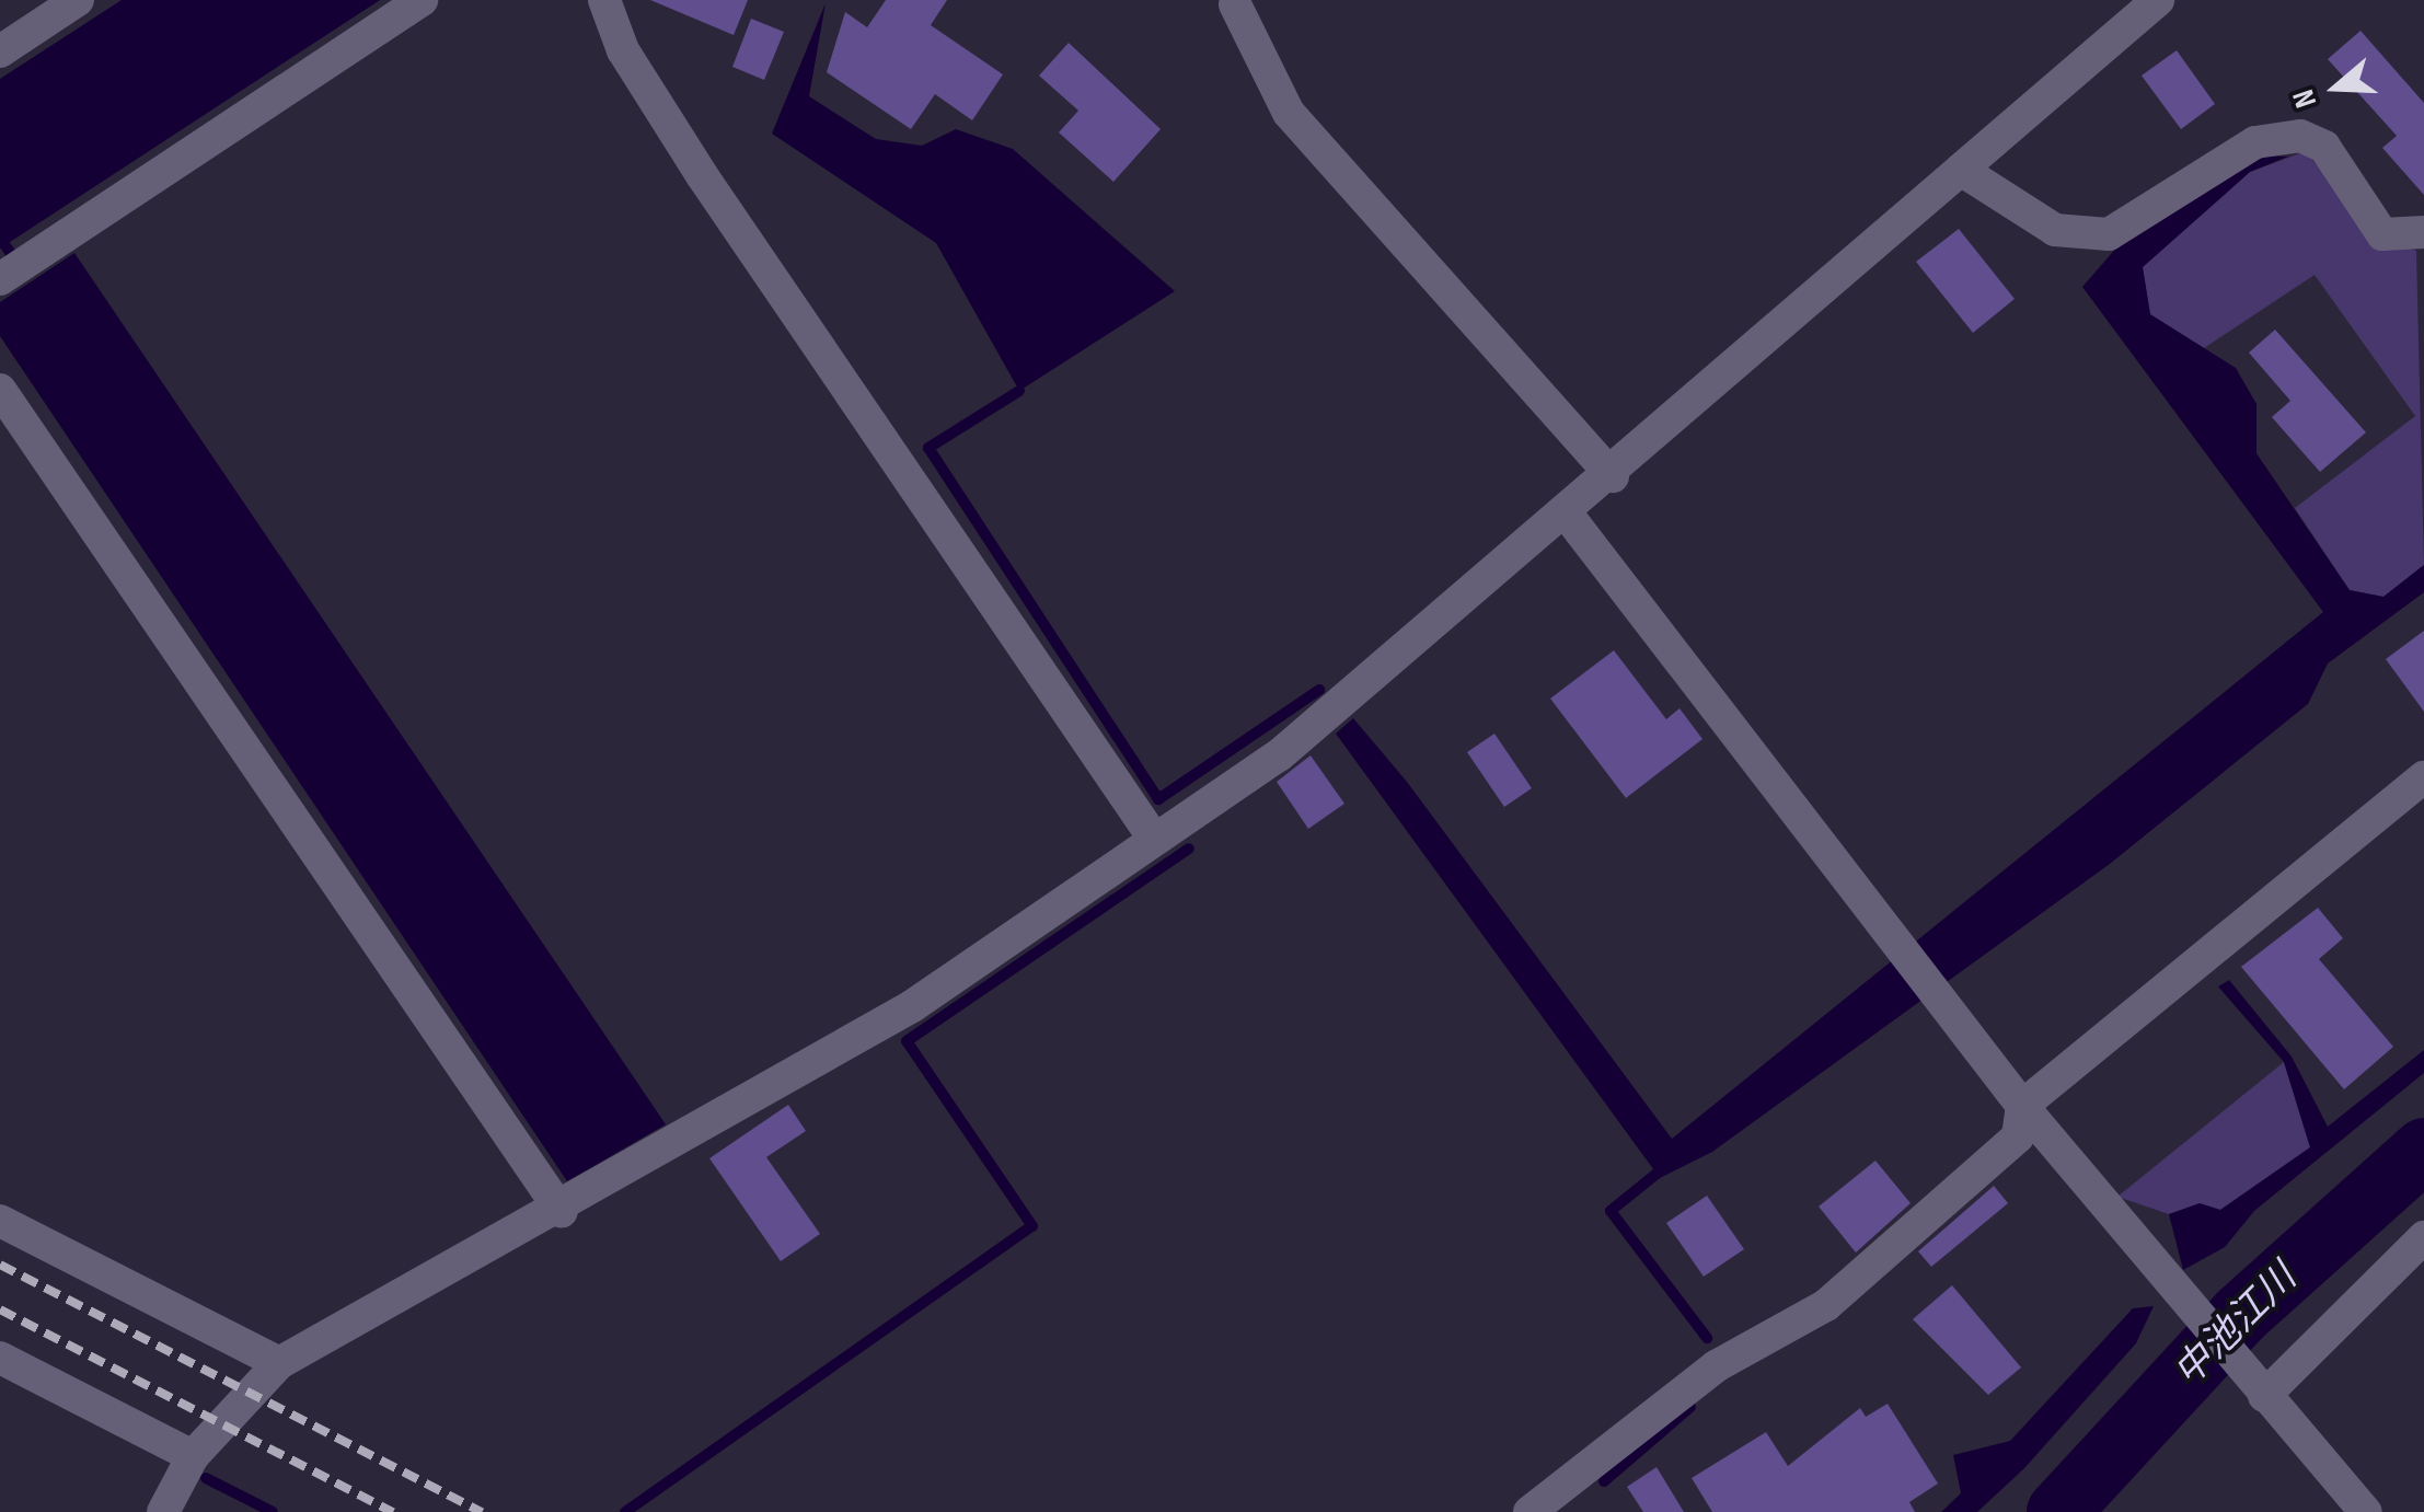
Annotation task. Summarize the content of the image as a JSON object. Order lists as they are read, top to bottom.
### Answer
{
  "water": ["中池江川"],
  "north": "left"
}
